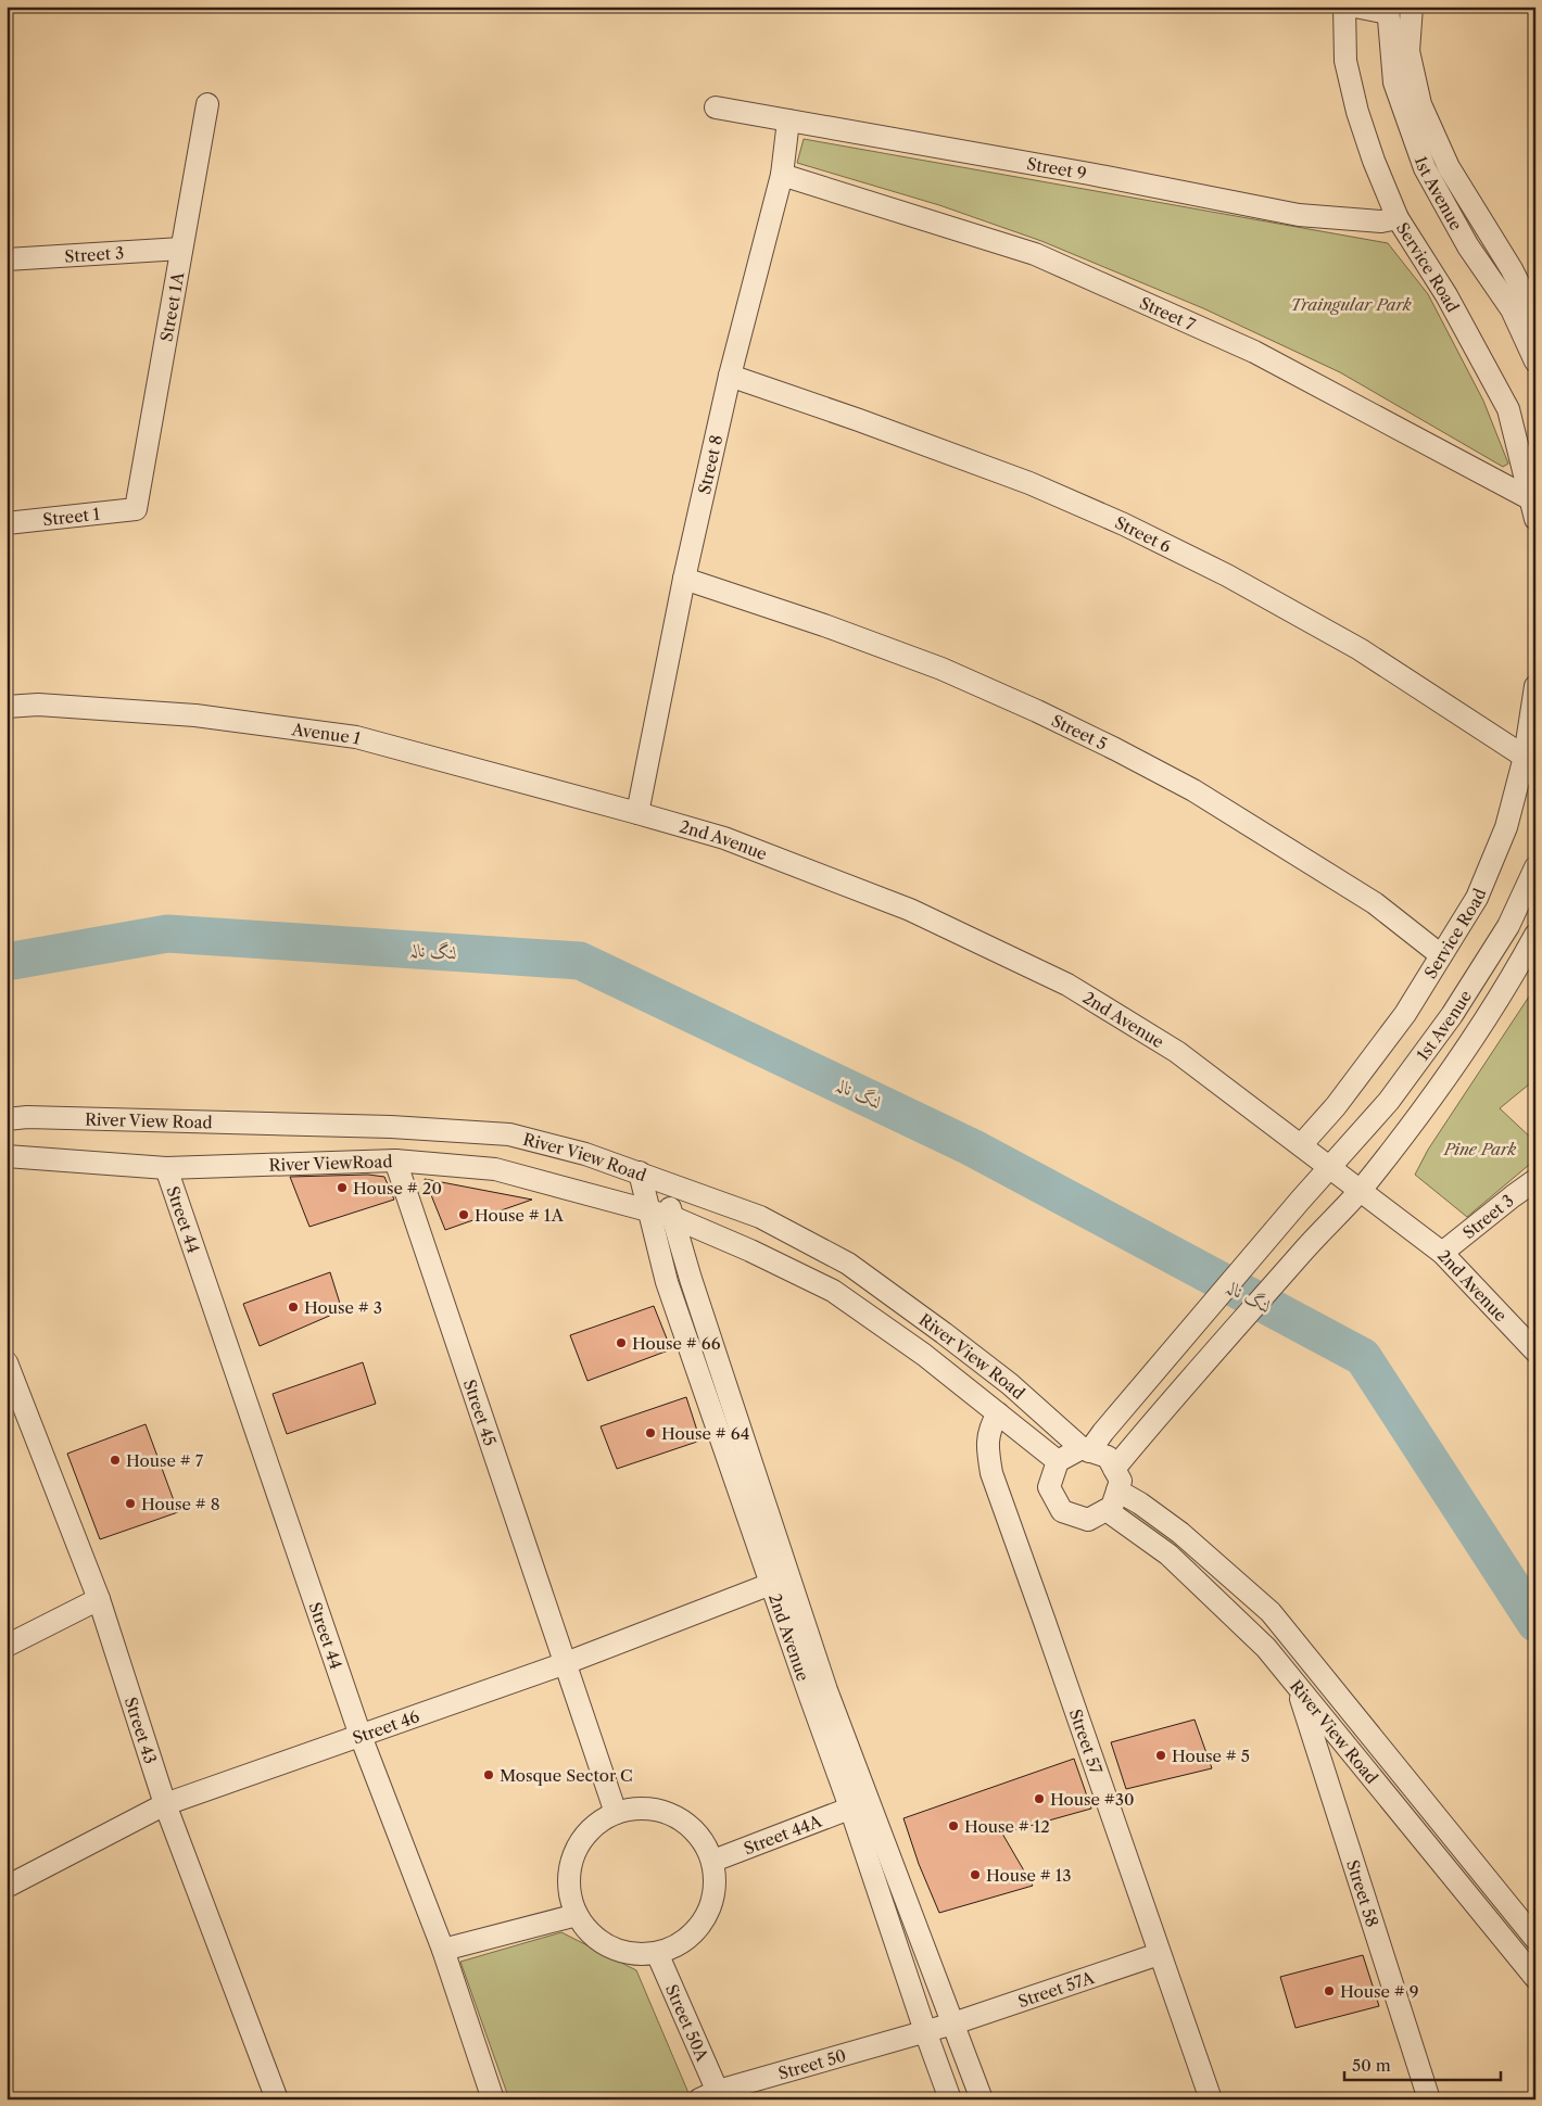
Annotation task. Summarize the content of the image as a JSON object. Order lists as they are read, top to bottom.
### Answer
{
  "streets": {
    "street": [
      "Street 9",
      "1st Avenue",
      "Street 3",
      "Service Road",
      "Street 1A",
      "Street 7",
      "Street 8",
      "Street 1",
      "Street 6",
      "Street 5",
      "Avenue 1",
      "2nd Avenue",
      "River View Road",
      "River ViewRoad",
      "Street 44",
      "Street 45",
      "Street 46",
      "Street 43",
      "Street 57",
      "Street 44A",
      "Street 58",
      "Street 57A",
      "Street 50A",
      "Street 50"
    ]
  },
  "crossings": [
    ["Street 9", "Service Road"],
    ["Street 9", "Street 8"],
    ["1st Avenue", "2nd Avenue"],
    ["1st Avenue", "River View Road"],
    ["Street 3", "Street 1A"],
    ["Street 3", "2nd Avenue"],
    ["Service Road", "Street 7"],
    ["Service Road", "Street 6"],
    ["Service Road", "Street 5"],
    ["Service Road", "2nd Avenue"],
    ["Street 1A", "Street 1"],
    ["Street 7", "Street 8"],
    ["Street 8", "Street 6"],
    ["Street 8", "Street 5"],
    ["Street 8", "Avenue 1"],
    ["Street 8", "2nd Avenue"],
    ["Avenue 1", "2nd Avenue"],
    ["2nd Avenue", "River View Road"],
    ["2nd Avenue", "River ViewRoad"],
    ["2nd Avenue", "Street 46"],
    ["2nd Avenue", "Street 44A"],
    ["2nd Avenue", "Street 57A"],
    ["2nd Avenue", "Street 50"],
    ["River View Road", "River ViewRoad"],
    ["River View Road", "Street 57"],
    ["River View Road", "Street 58"],
    ["River ViewRoad", "Street 44"],
    ["River ViewRoad", "Street 45"],
    ["Street 44", "Street 46"],
    ["Street 45", "Street 46"],
    ["Street 46", "Street 43"],
    ["Street 57", "Street 57A"],
    ["Street 44A", "Street 50A"],
    ["Street 57A", "Street 50"],
    ["Street 50A", "Street 50"]
  ],
  "water": ["لنگ نالہ"],
  "parks": ["Traingular Park", "Pine Park"],
  "places": [
    "House # 20",
    "House # 1A",
    "House # 3",
    "House # 66",
    "House # 64",
    "House # 7",
    "House # 8",
    "House # 5",
    "Mosque Sector C",
    "House #30",
    "House # 12",
    "House # 13",
    "House # 9"
  ],
  "scale_bar": "50 m"
}
